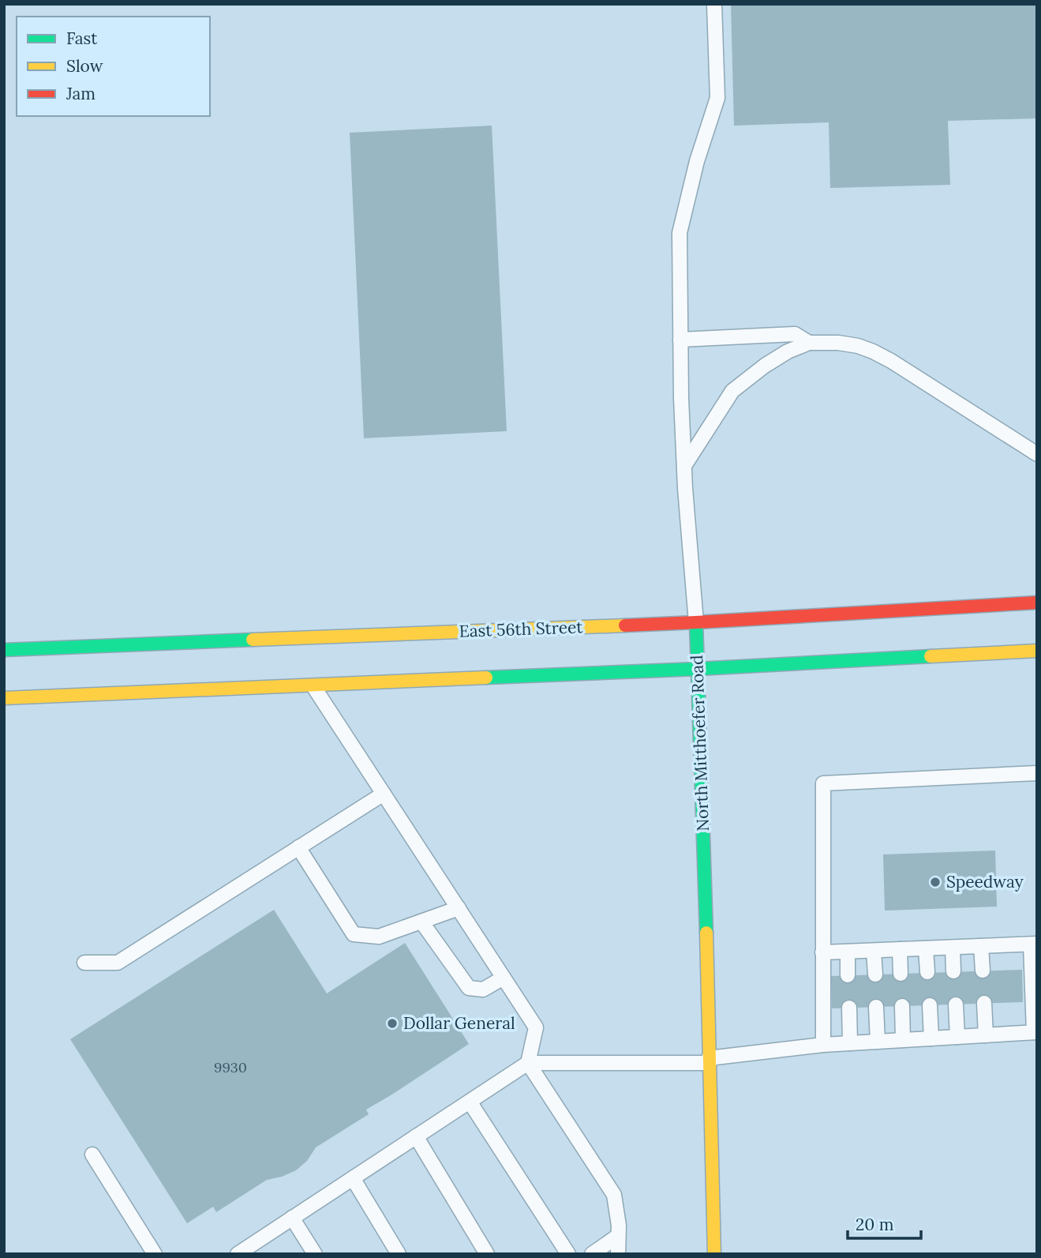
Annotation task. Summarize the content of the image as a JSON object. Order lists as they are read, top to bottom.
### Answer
{
  "streets": {
    "main road": ["East 56th Street", "North Mitthoefer Road"]
  },
  "crossings": [
    ["East 56th Street", "North Mitthoefer Road"]
  ],
  "places": ["Speedway", "Dollar General"],
  "house_numbers": ["9930"],
  "legend": ["Fast", "Slow", "Jam"],
  "scale_bar": "20 m"
}
